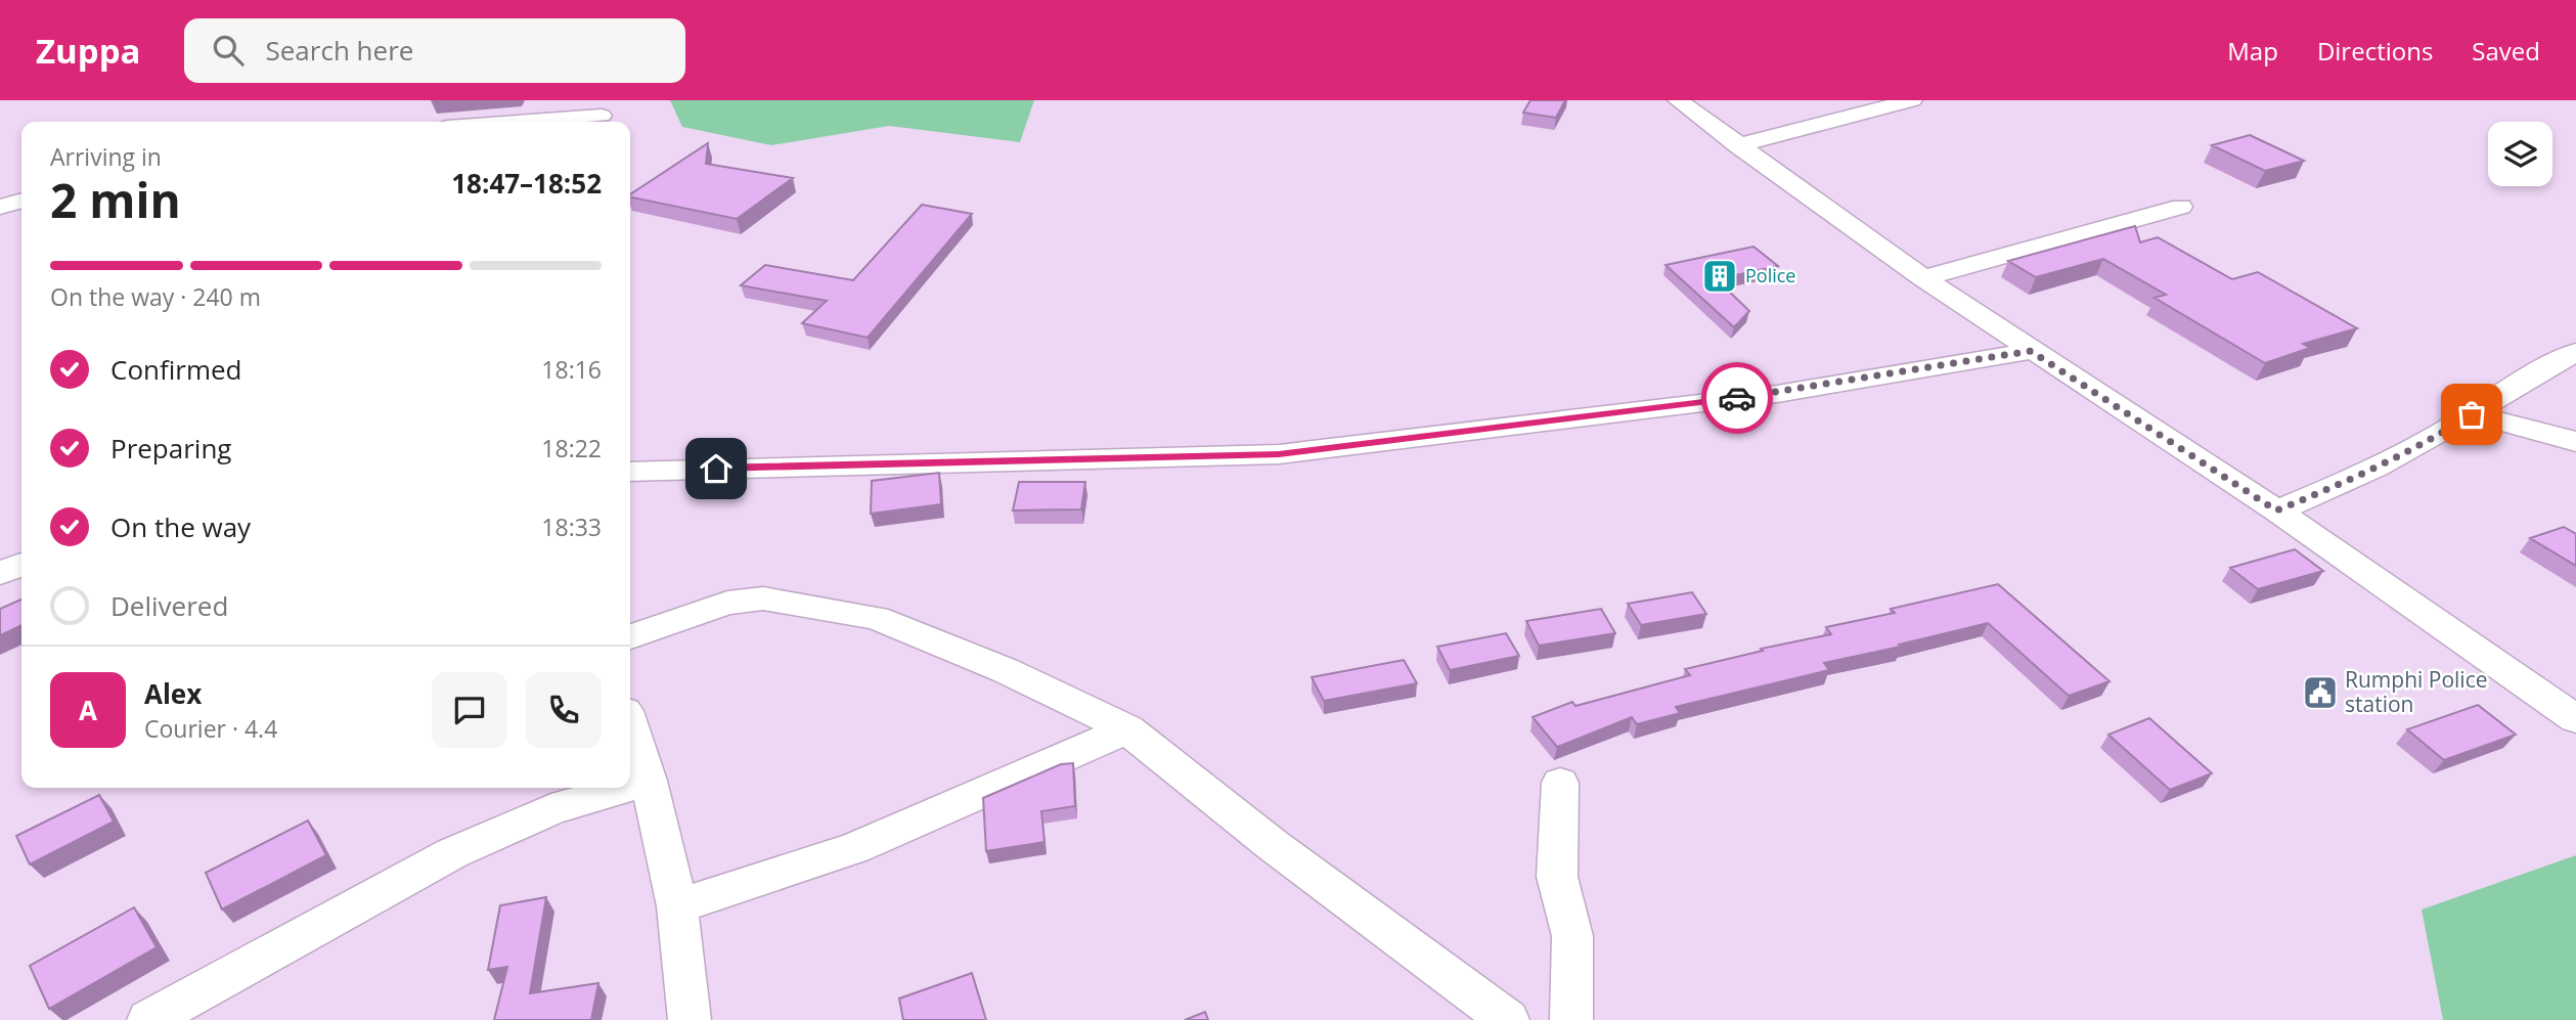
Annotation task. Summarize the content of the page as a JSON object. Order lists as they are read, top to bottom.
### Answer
{
  "places": {
    "building": ["Police"],
    "public building": ["Rumphi Police station"]
  },
  "page": {
    "header": "Zuppa",
    "search": "Search here",
    "nav": ["Map", "Directions", "Saved"],
    "heading": ["2 min", "Arriving in", "18:47–18:52"],
    "panel": ["Alex", "Courier · 4.4"],
    "bar": "On the way · 240 m",
    "list": [
      ["Confirmed", "18:16"],
      ["Preparing", "18:22"],
      ["On the way", "18:33"],
      "Delivered"
    ],
    "round": "A"
  }
}
